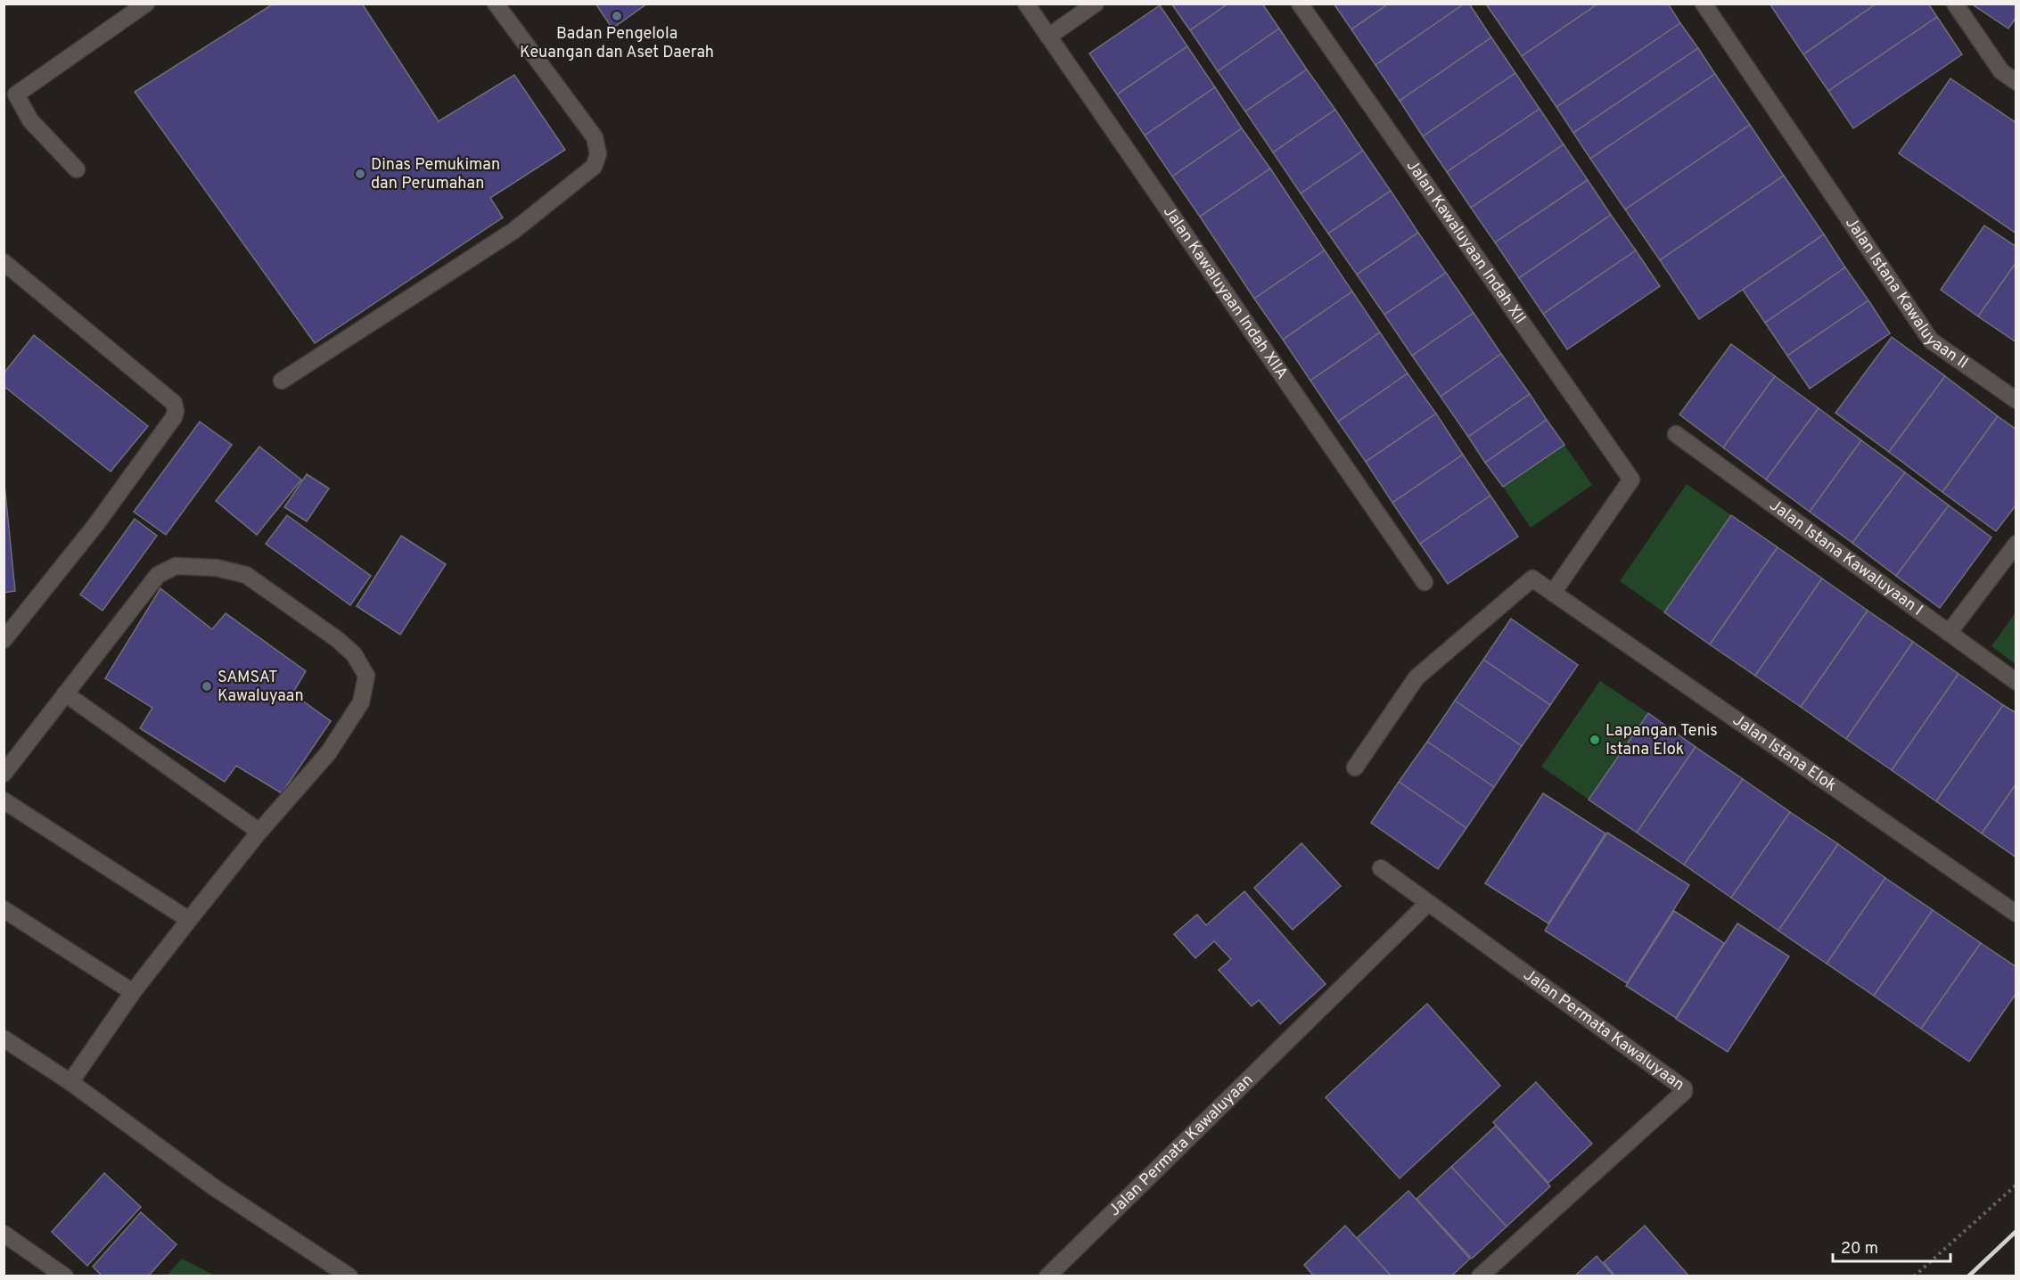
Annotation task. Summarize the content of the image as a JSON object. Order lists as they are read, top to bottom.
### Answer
{
  "streets": {
    "street": [
      "Jalan Kawaluyaan Indah XII",
      "Jalan Istana Kawaluyaan II",
      "Jalan Kawaluyaan Indah XIIA",
      "Jalan Istana Kawaluyaan I",
      "Jalan Istana Elok",
      "Jalan Permata Kawaluyaan"
    ]
  },
  "crossings": [
    ["Jalan Kawaluyaan Indah XII", "Jalan Istana Elok"]
  ],
  "places": [
    "Badan Pengelola Keuangan dan Aset Daerah",
    "Dinas Pemukiman dan Perumahan",
    "SAMSAT Kawaluyaan",
    "Lapangan Tenis Istana Elok"
  ],
  "scale_bar": "20 m"
}
